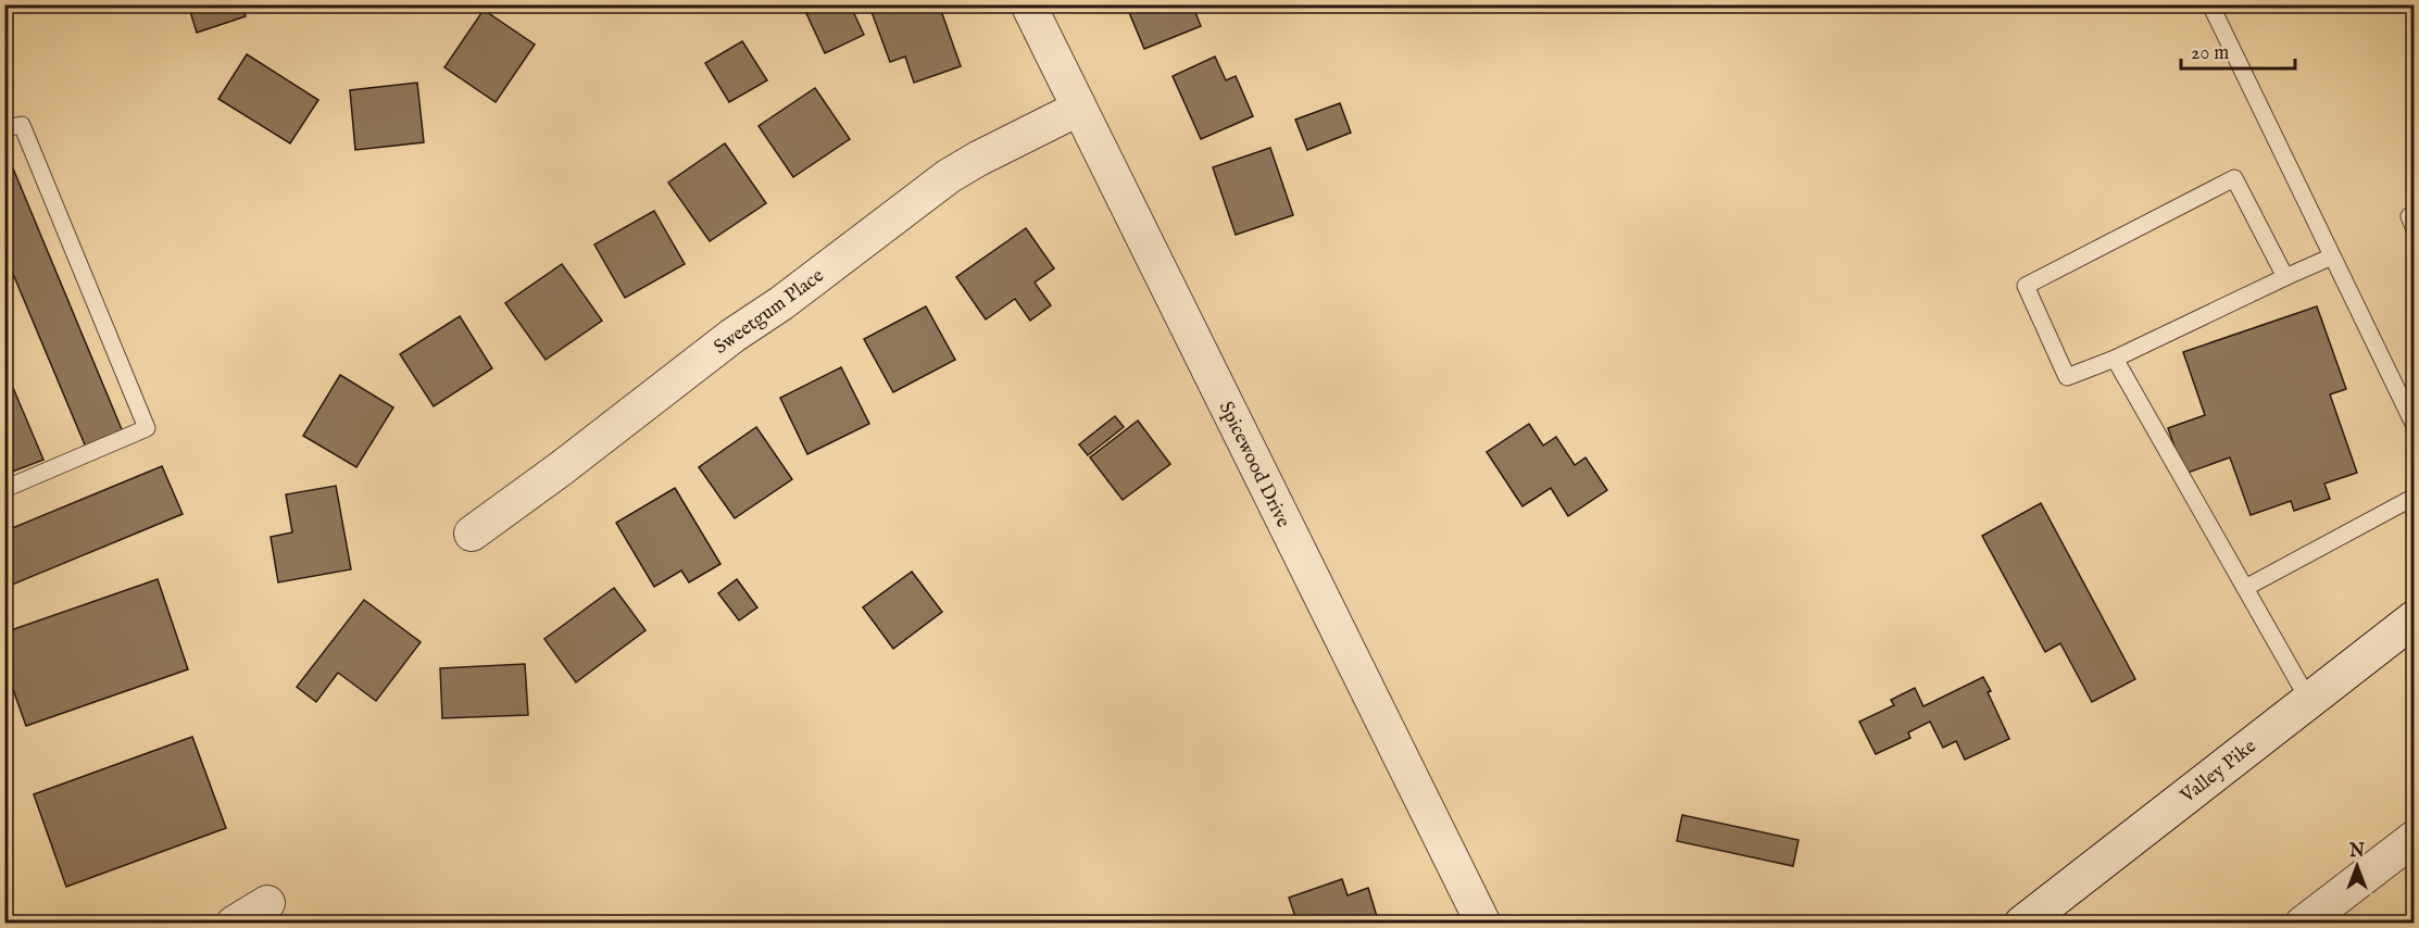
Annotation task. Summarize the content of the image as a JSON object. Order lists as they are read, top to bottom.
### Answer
{
  "streets": {
    "street": ["Sweetgum Place", "Spicewood Drive", "Valley Pike"]
  },
  "crossings": [
    ["Sweetgum Place", "Spicewood Drive"]
  ],
  "scale_bar": "20 m",
  "north": "top"
}
